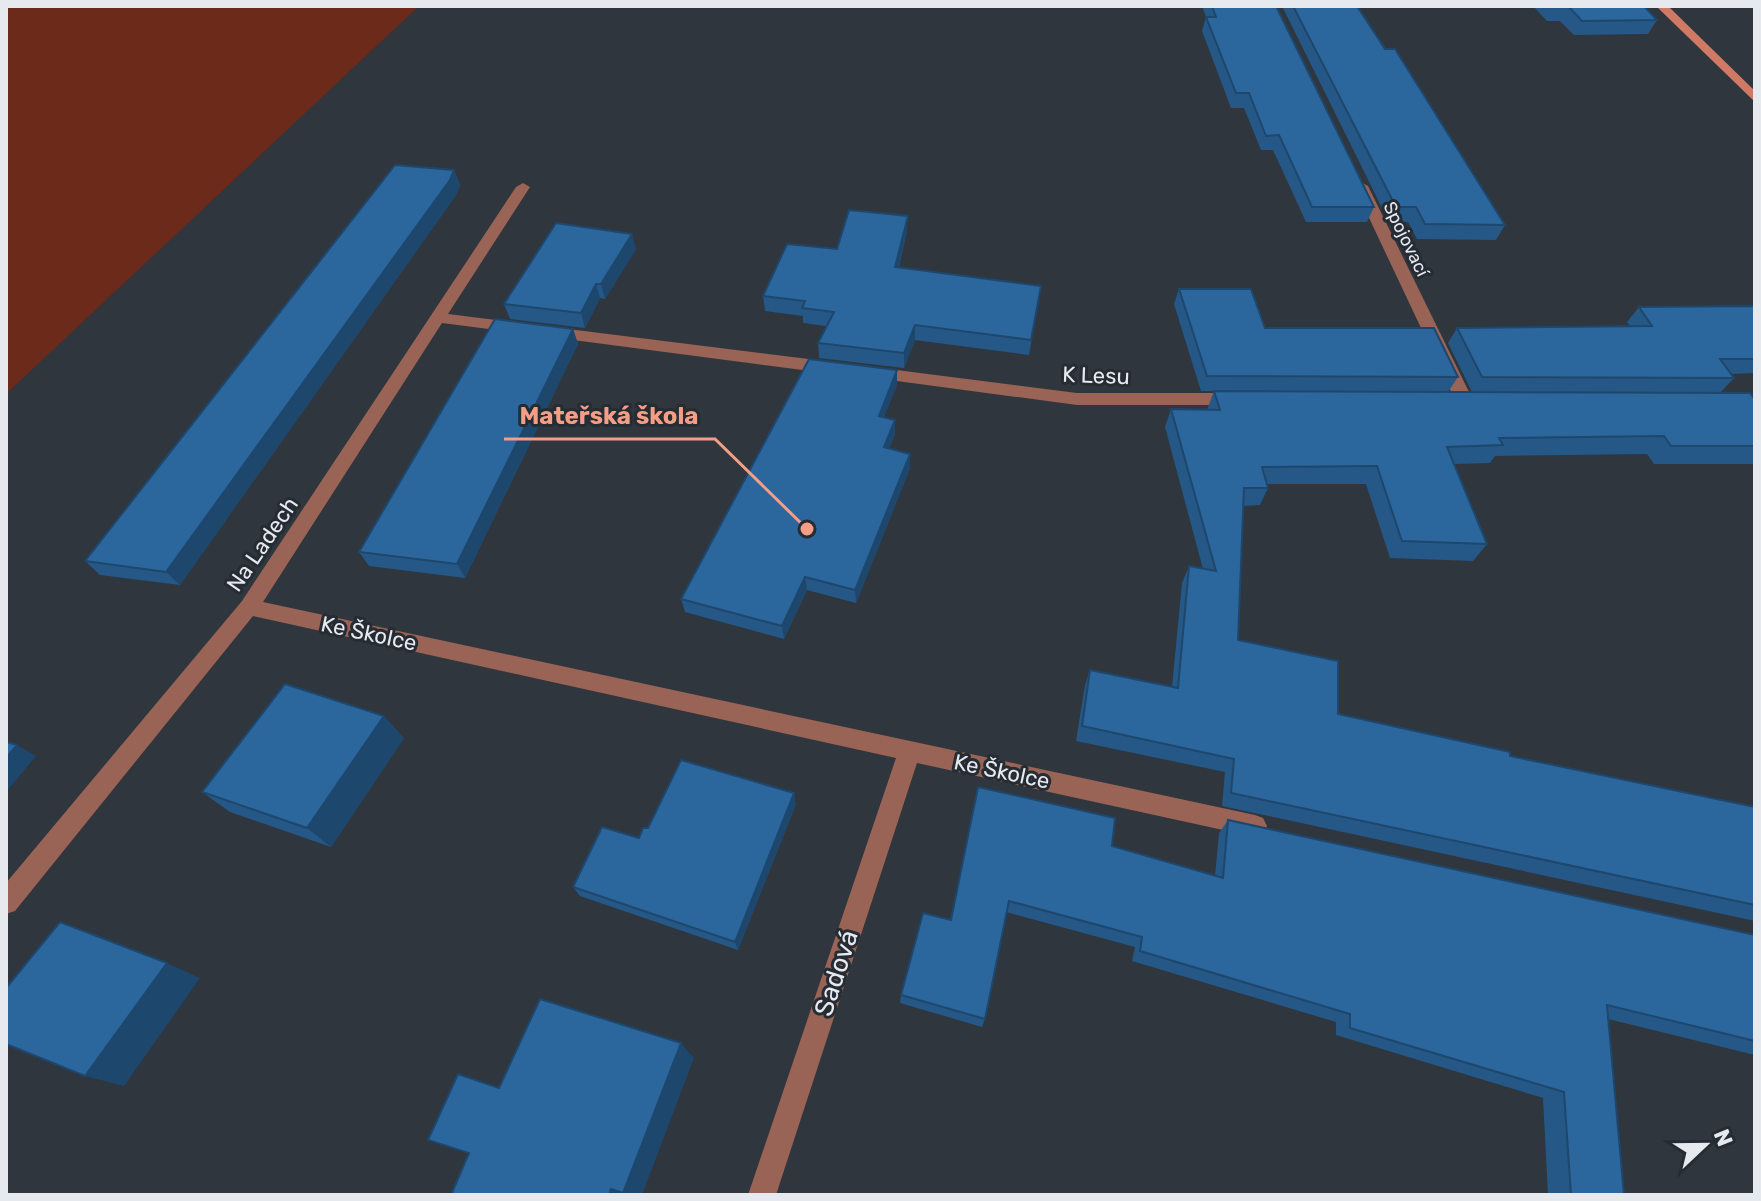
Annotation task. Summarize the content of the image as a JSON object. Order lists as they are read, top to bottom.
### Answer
{
  "streets": {
    "street": [
      "Spojovací",
      "K Lesu",
      "Na Ladech",
      "Ke Školce",
      "Sadová"
    ]
  },
  "crossings": [
    ["K Lesu", "Na Ladech"],
    ["Na Ladech", "Ke Školce"],
    ["Ke Školce", "Sadová"]
  ],
  "places": ["Mateřská škola"],
  "north": "right"
}
